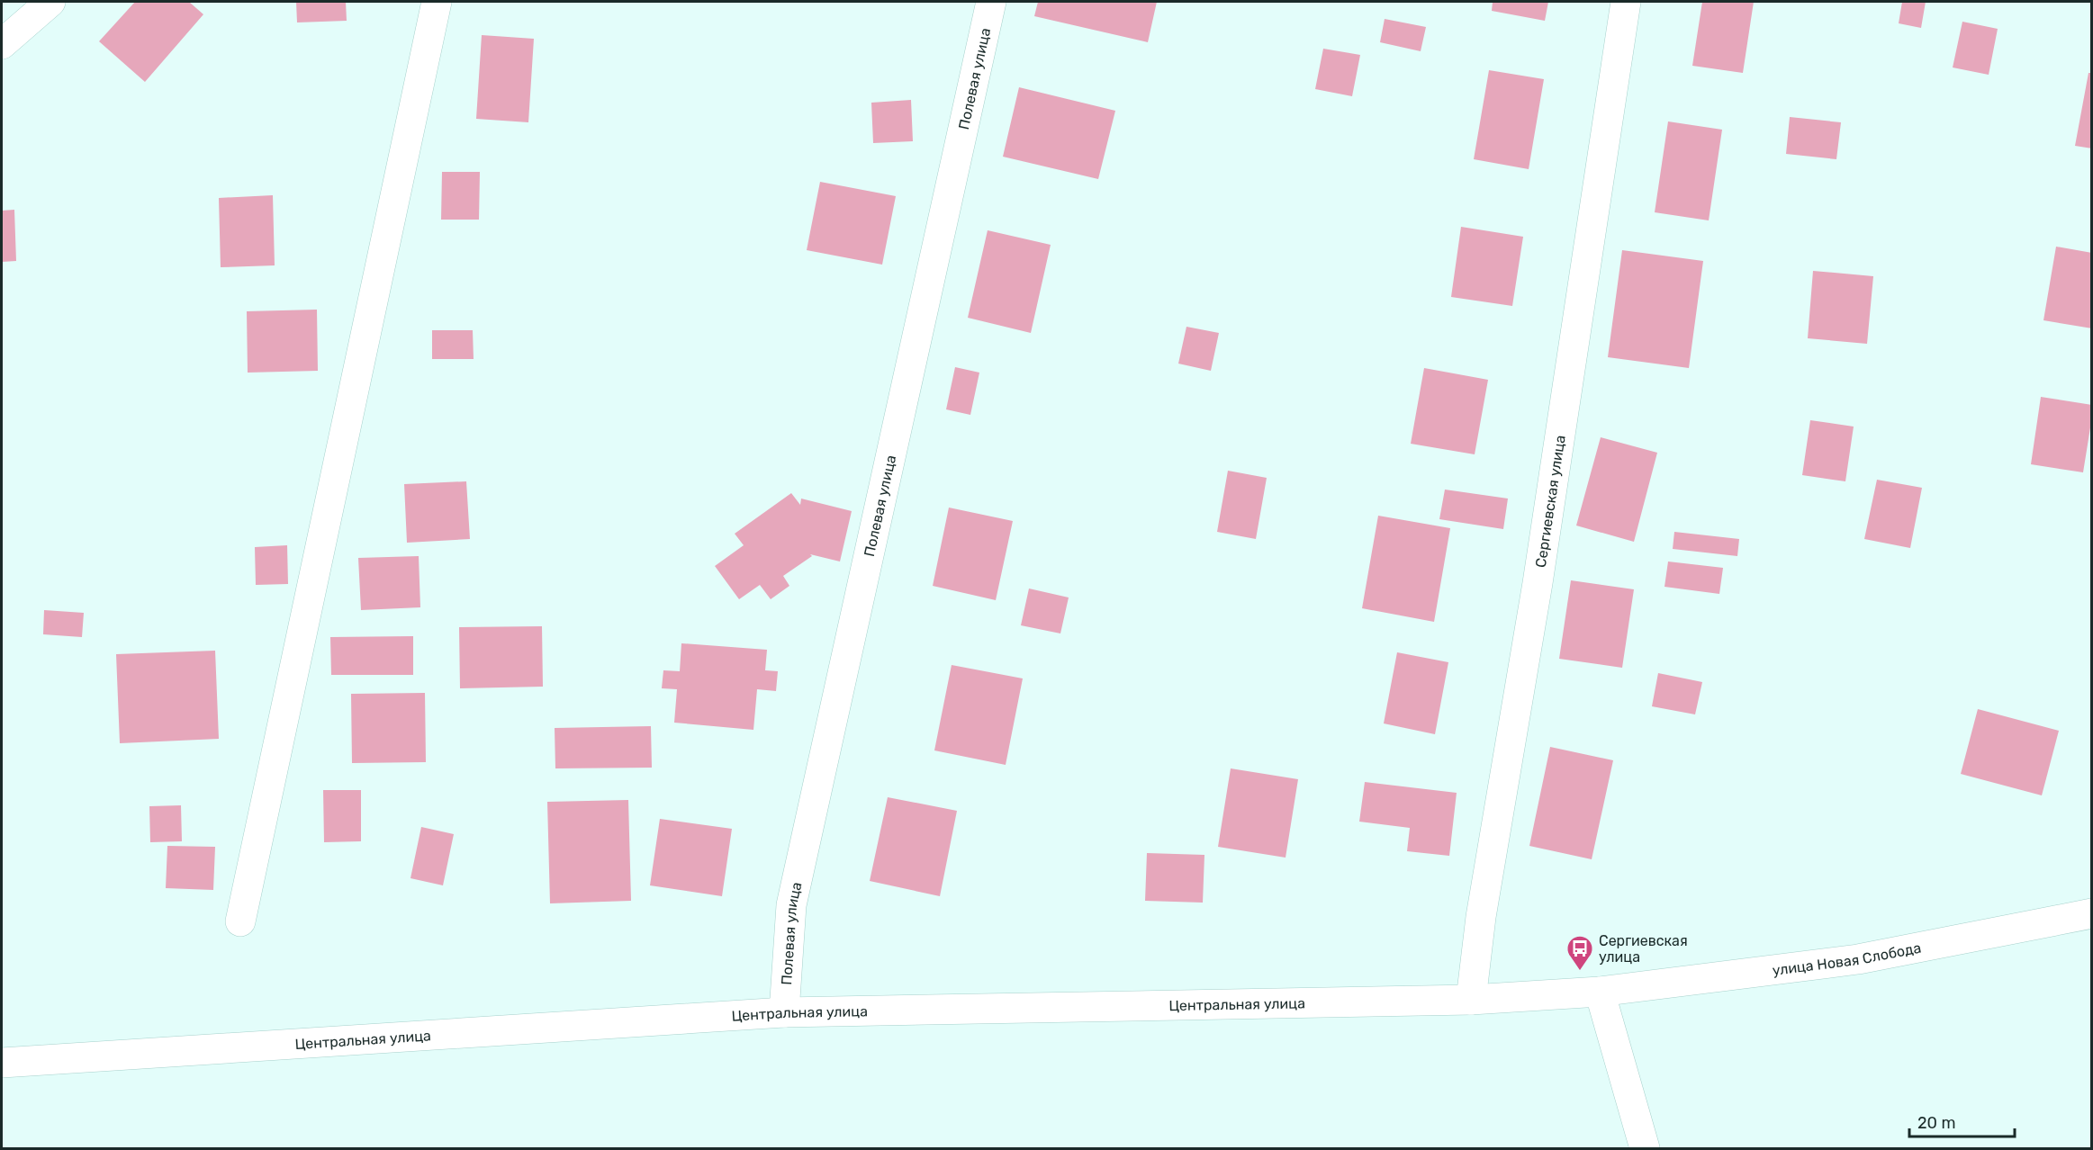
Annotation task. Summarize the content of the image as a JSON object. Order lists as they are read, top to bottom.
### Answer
{
  "streets": {
    "street": [
      "Полевая улица",
      "Сергиевская улица",
      "улица Новая Слобода",
      "Центральная улица"
    ]
  },
  "crossings": [
    ["Полевая улица", "Центральная улица"],
    ["Сергиевская улица", "Центральная улица"],
    ["улица Новая Слобода", "Центральная улица"]
  ],
  "places": {
    "bus stop": ["Сергиевская улица"]
  },
  "scale_bar": "20 m"
}
